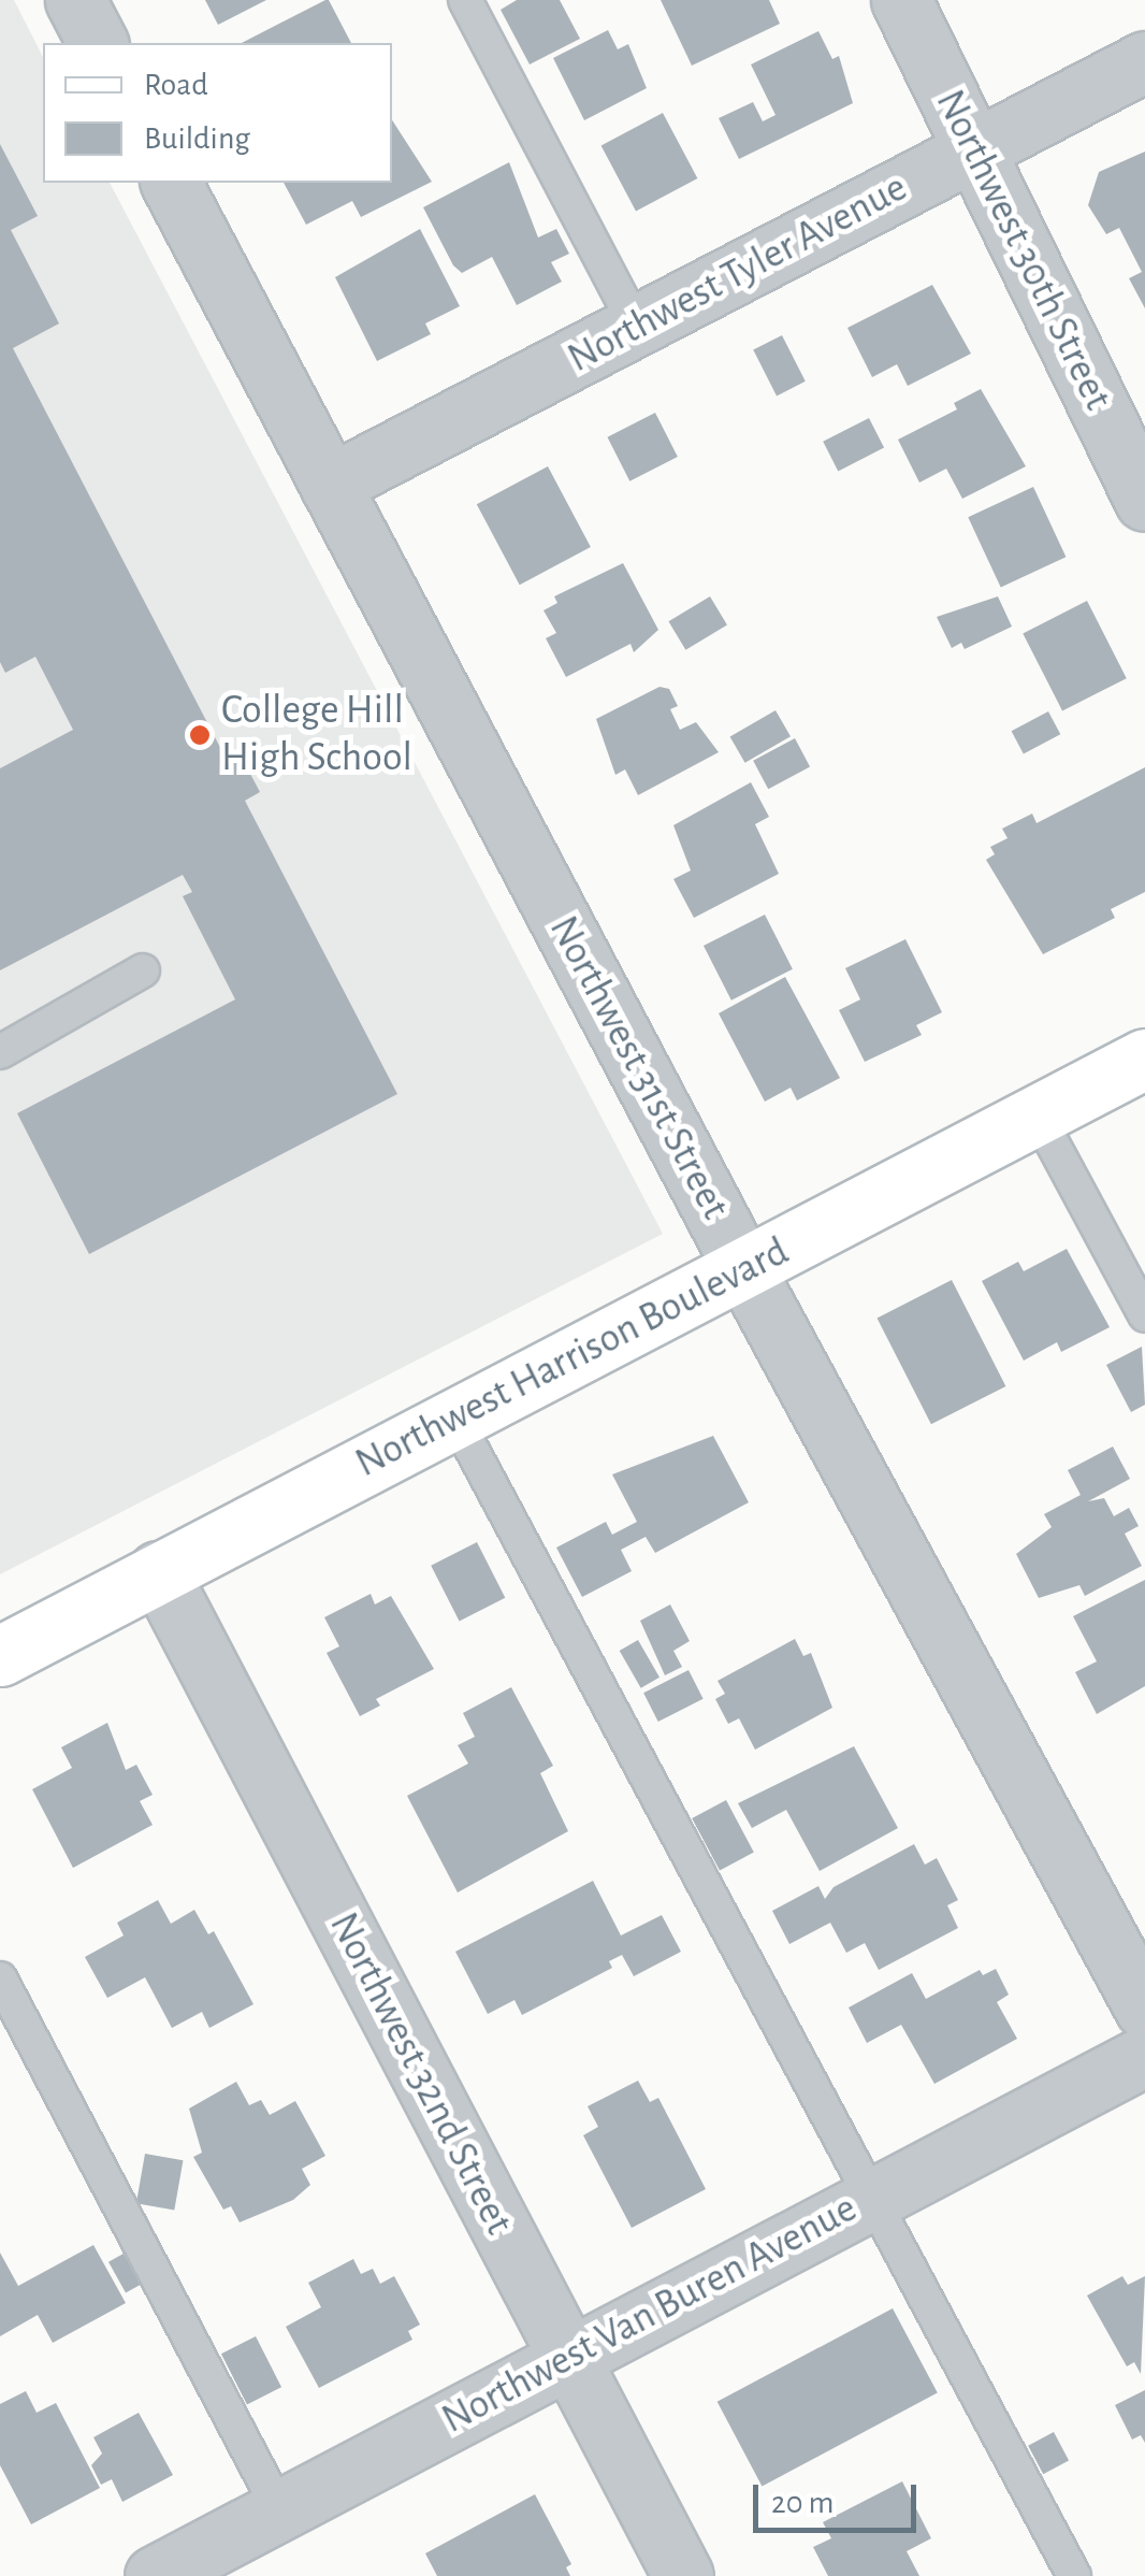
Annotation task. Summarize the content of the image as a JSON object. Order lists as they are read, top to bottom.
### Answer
{
  "streets": {
    "main road": ["Northwest Harrison Boulevard"],
    "street": [
      "Northwest 30th Street",
      "Northwest Tyler Avenue",
      "Northwest 31st Street",
      "Northwest 32nd Street",
      "Northwest Van Buren Avenue"
    ]
  },
  "crossings": [
    ["Northwest 30th Street", "Northwest Tyler Avenue"],
    ["Northwest Tyler Avenue", "Northwest 31st Street"],
    ["Northwest 31st Street", "Northwest Harrison Boulevard"],
    ["Northwest Harrison Boulevard", "Northwest 32nd Street"],
    ["Northwest 32nd Street", "Northwest Van Buren Avenue"]
  ],
  "places": ["College Hill High School"],
  "legend": ["Road", "Building"],
  "scale_bar": "20 m"
}
